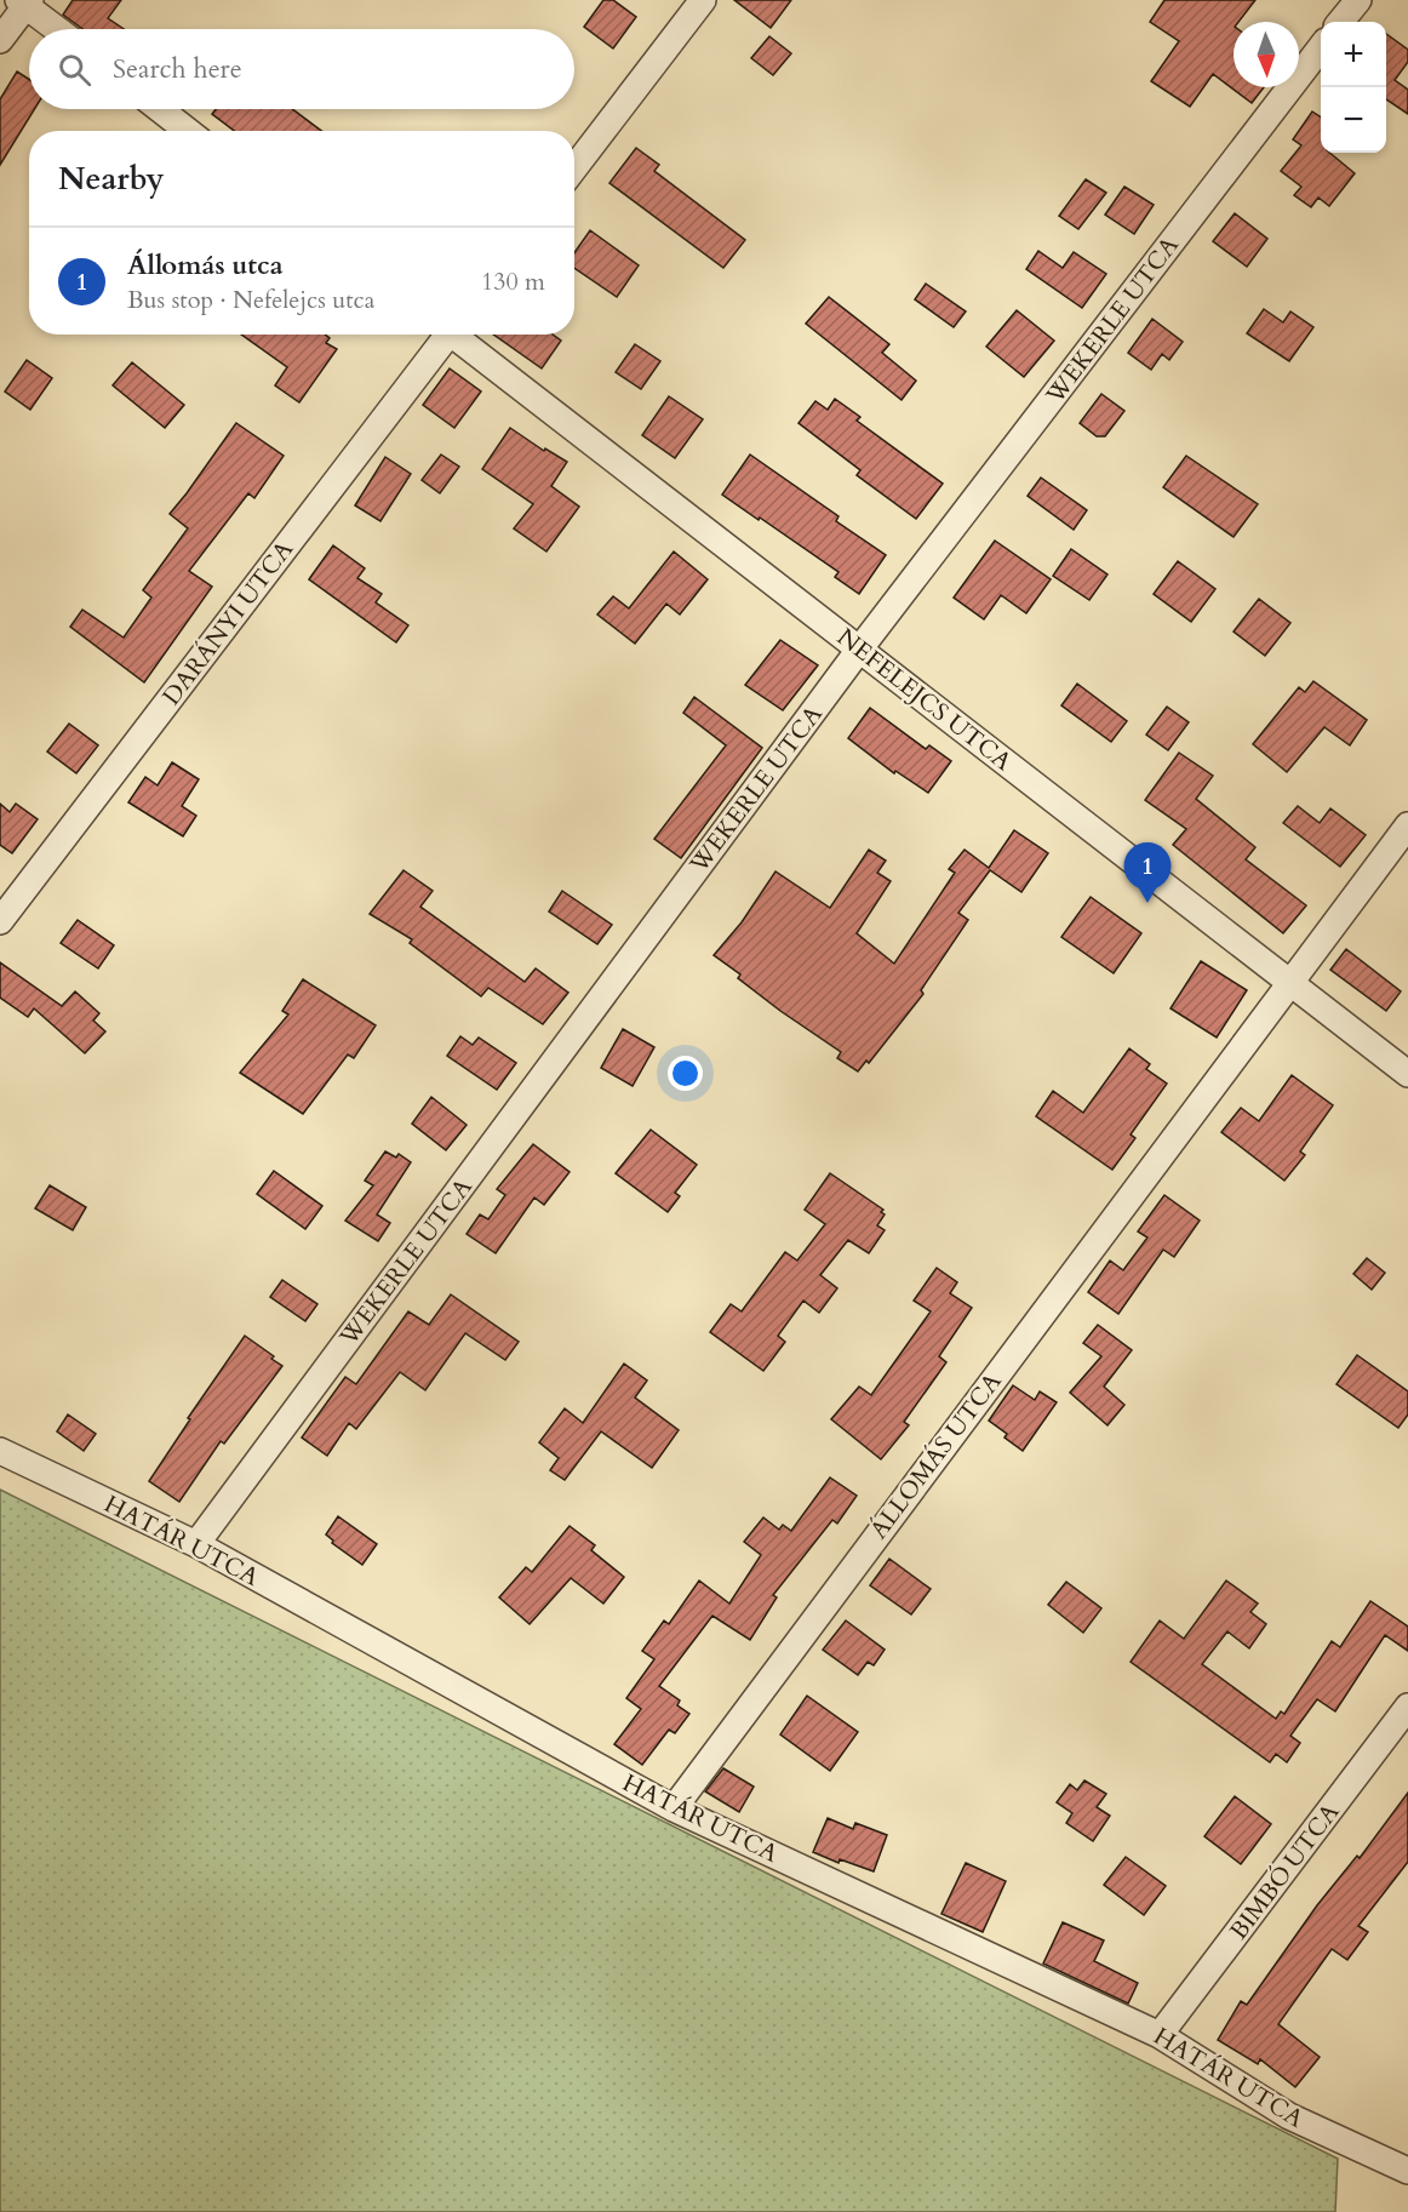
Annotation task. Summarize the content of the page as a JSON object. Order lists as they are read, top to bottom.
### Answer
{
  "streets": {
    "street": [
      "WEKERLE UTCA",
      "DARÁNYI UTCA",
      "NEFELEJCS UTCA",
      "ÁLLOMÁS UTCA",
      "HATÁR UTCA",
      "BIMBÓ UTCA"
    ]
  },
  "crossings": [
    ["WEKERLE UTCA", "NEFELEJCS UTCA"],
    ["WEKERLE UTCA", "HATÁR UTCA"],
    ["NEFELEJCS UTCA", "ÁLLOMÁS UTCA"],
    ["ÁLLOMÁS UTCA", "HATÁR UTCA"],
    ["HATÁR UTCA", "BIMBÓ UTCA"]
  ],
  "north": "bottom",
  "page": {
    "map_buttons": ["+", "−"],
    "search": "Search here",
    "heading": "Nearby",
    "list": [
      {
        "mark": "1",
        "name": "Állomás utca",
        "note": "Bus stop · Nefelejcs utca",
        "value": "130 m"
      }
    ],
    "pins": "1"
  }
}
